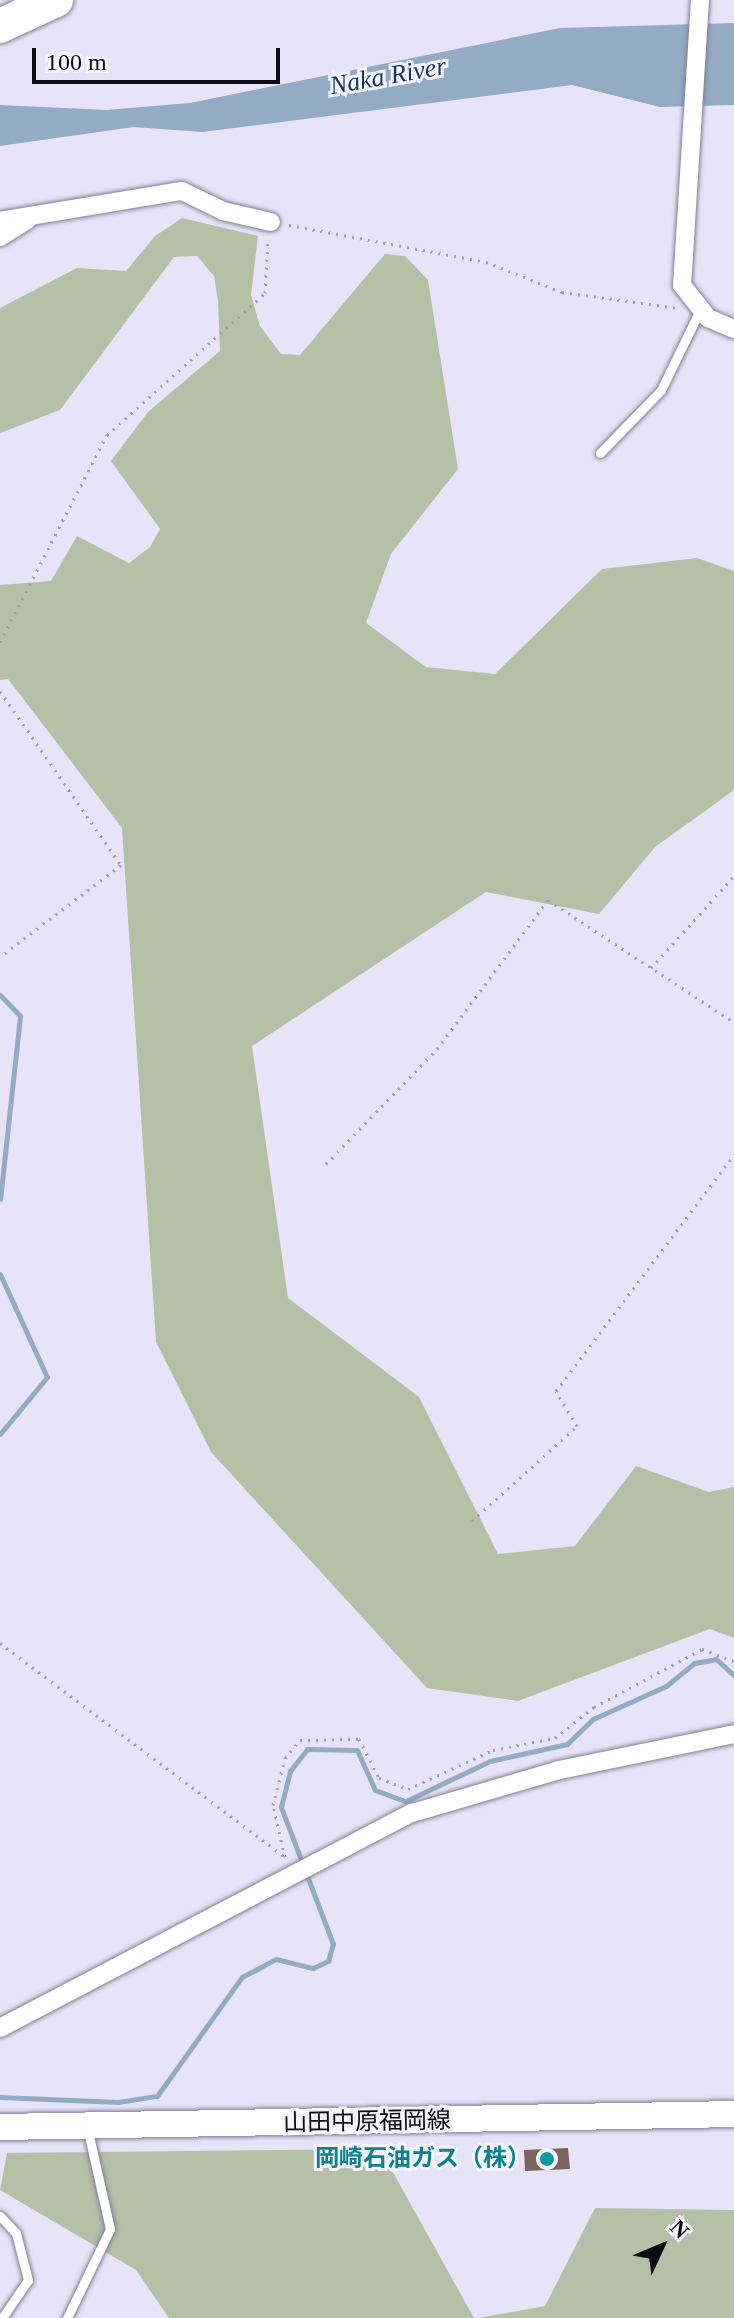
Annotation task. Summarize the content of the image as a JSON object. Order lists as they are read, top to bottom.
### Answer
{
  "streets": {
    "main road": ["山田中原福岡線"]
  },
  "water": ["Naka River"],
  "places": ["岡崎石油ガス（株）"],
  "scale_bar": "100 m",
  "north": "top right"
}
